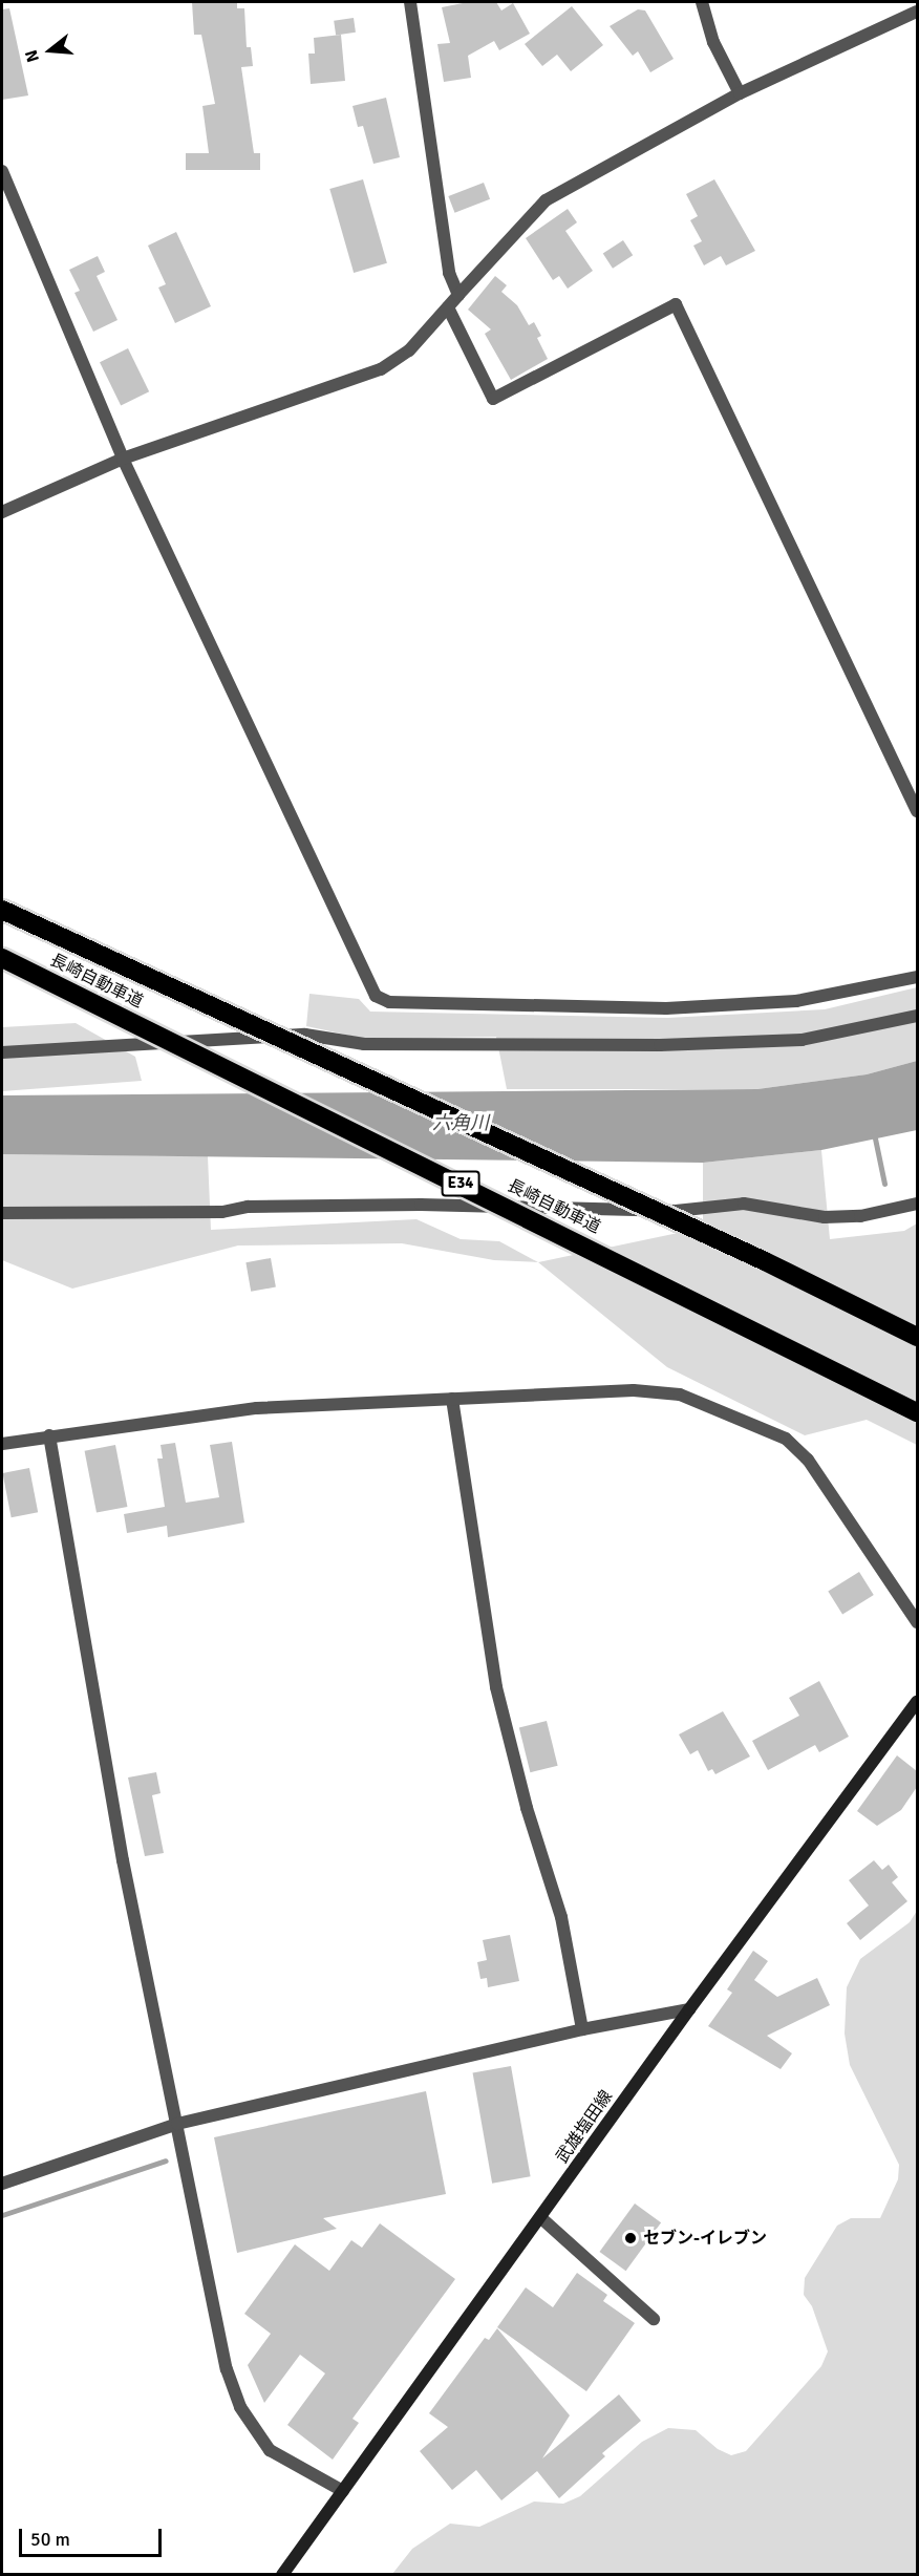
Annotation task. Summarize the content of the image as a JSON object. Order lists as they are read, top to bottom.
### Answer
{
  "streets": {
    "highway": ["長崎自動車道", "E34"],
    "main road": ["武雄塩田線"]
  },
  "water": ["六角川"],
  "places": ["セブン-イレブン"],
  "scale_bar": "50 m",
  "north": "left"
}
